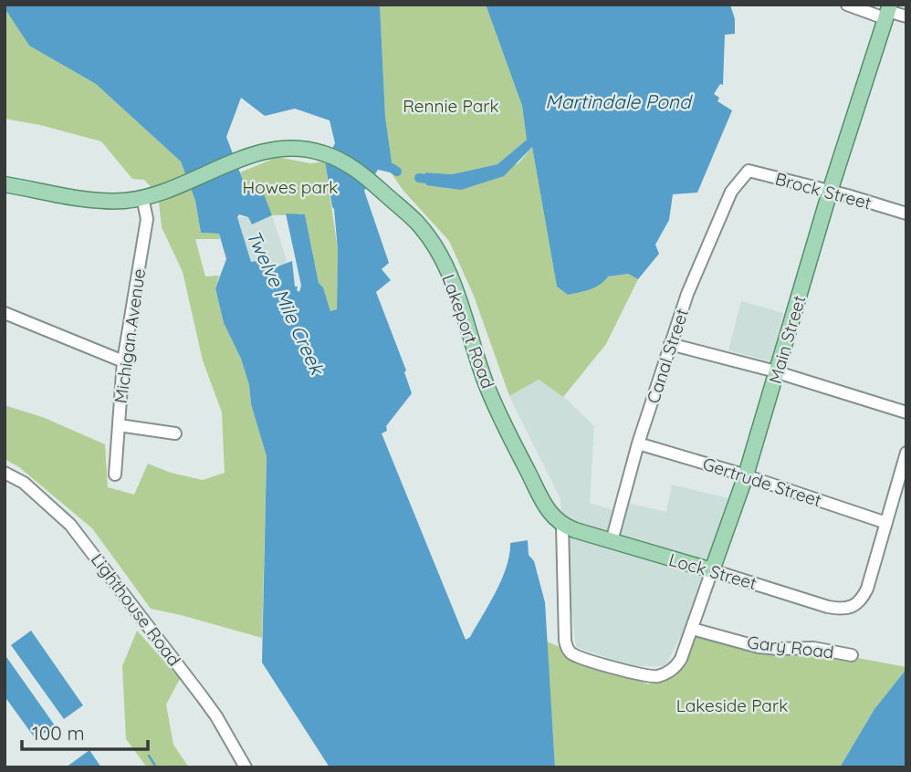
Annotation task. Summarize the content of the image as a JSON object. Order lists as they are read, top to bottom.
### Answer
{
  "streets": {
    "main road": ["Lakeport Road", "Main Street", "Lock Street"],
    "street": [
      "Brock Street",
      "Michigan Avenue",
      "Canal Street",
      "Gertrude Street",
      "Lighthouse Road",
      "Gary Road"
    ]
  },
  "crossings": [
    ["Brock Street", "Main Street"],
    ["Brock Street", "Canal Street"],
    ["Lakeport Road", "Michigan Avenue"],
    ["Lakeport Road", "Main Street"],
    ["Lakeport Road", "Lock Street"],
    ["Main Street", "Gertrude Street"],
    ["Main Street", "Lock Street"],
    ["Main Street", "Gary Road"],
    ["Canal Street", "Gertrude Street"],
    ["Canal Street", "Lock Street"],
    ["Gertrude Street", "Lock Street"]
  ],
  "water": ["Martindale Pond", "Twelve Mile Creek"],
  "parks": ["Rennie Park", "Howes park", "Lakeside Park"],
  "scale_bar": "100 m"
}
